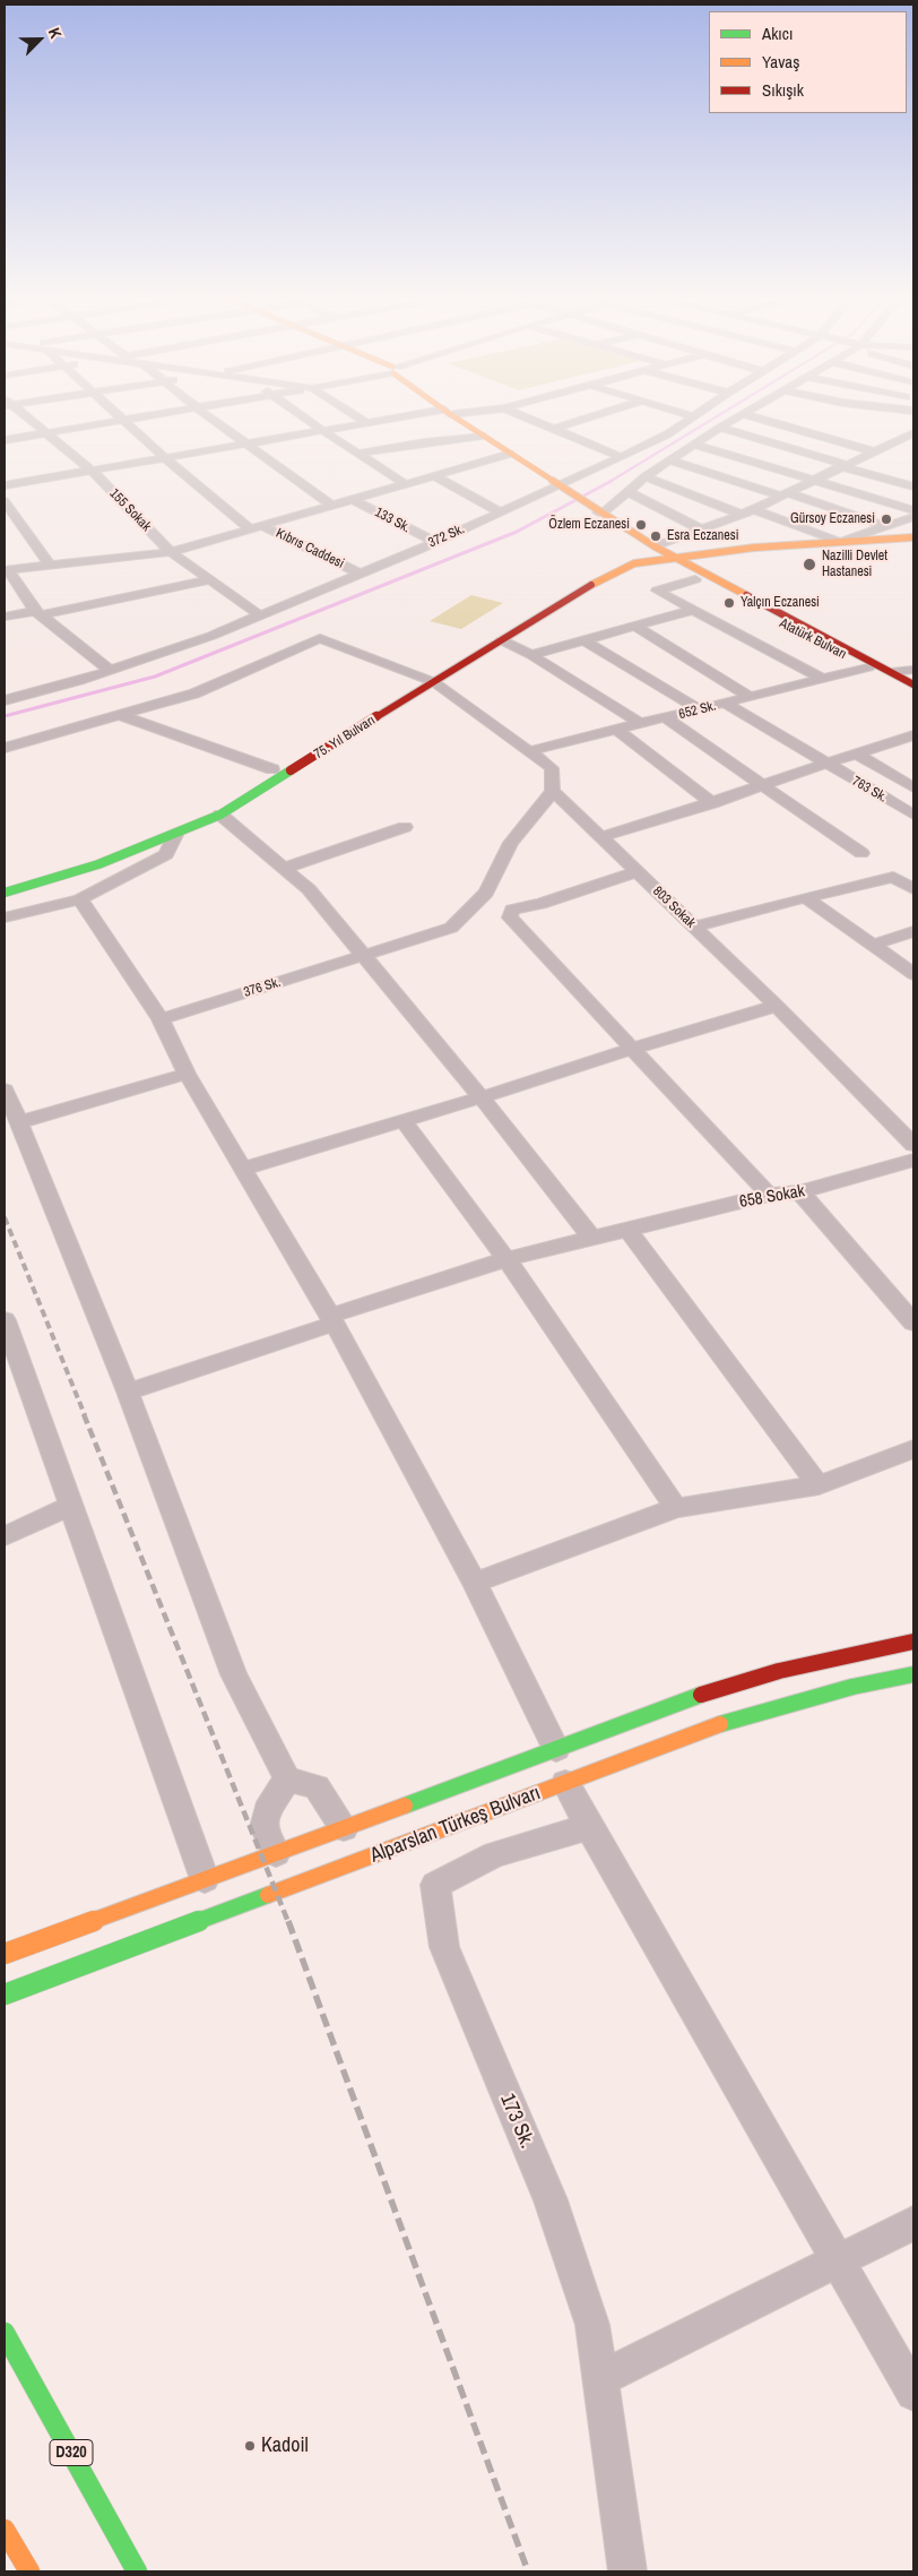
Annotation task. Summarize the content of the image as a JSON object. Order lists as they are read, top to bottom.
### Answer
{
  "streets": {
    "main road": [
      "Atatürk Bulvarı",
      "75. Yıl Bulvarı",
      "Alparslan Türkeş Bulvarı",
      "D320"
    ],
    "street": [
      "155 Sokak",
      "133 Sk.",
      "372 Sk.",
      "Kıbrıs Caddesi",
      "652 Sk.",
      "763 Sk.",
      "803 Sokak",
      "376 Sk.",
      "658 Sokak",
      "173 Sk."
    ]
  },
  "crossings": [
    ["155 Sokak", "372 Sk."],
    ["133 Sk.", "372 Sk."],
    ["372 Sk.", "Kıbrıs Caddesi"],
    ["Atatürk Bulvarı", "652 Sk."],
    ["Atatürk Bulvarı", "75. Yıl Bulvarı"],
    ["652 Sk.", "763 Sk."],
    ["803 Sokak", "376 Sk."]
  ],
  "places": [
    "Gürsoy Eczanesi",
    "Özlem Eczanesi",
    "Esra Eczanesi",
    "Nazilli Devlet Hastanesi",
    "Yalçın Eczanesi",
    "Kadoil"
  ],
  "legend": ["Akıcı", "Yavaş", "Sıkışık"],
  "north": "top right"
}
